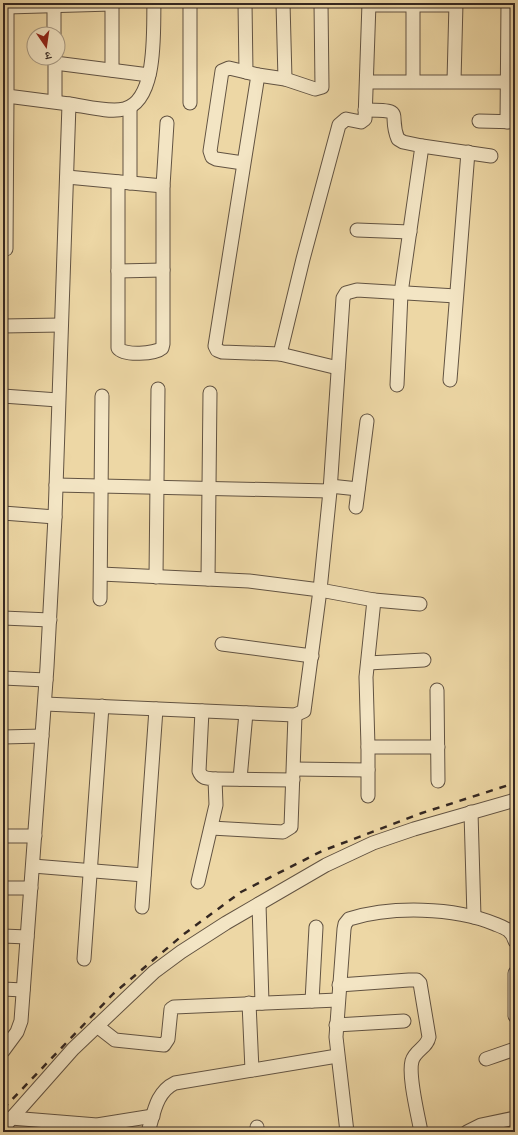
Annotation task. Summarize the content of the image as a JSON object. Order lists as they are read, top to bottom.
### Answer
{
  "north": "bottom"
}
